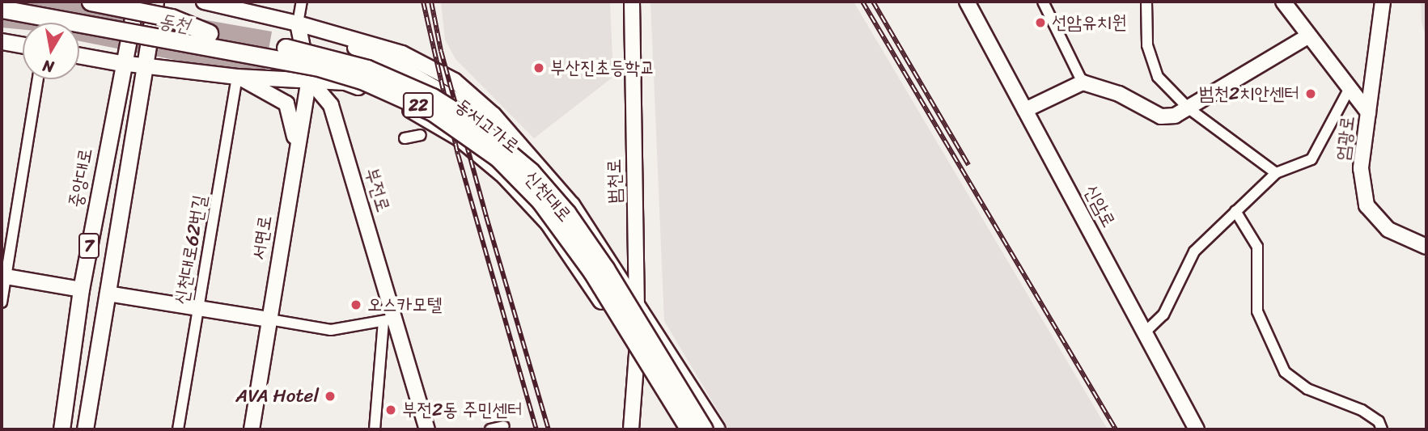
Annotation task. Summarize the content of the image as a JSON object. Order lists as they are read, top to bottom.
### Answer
{
  "streets": {
    "highway": ["22", "동서고가로"],
    "main road": [
      "엄광로",
      "중앙대로",
      "범천로",
      "부전로",
      "신천대로",
      "신암로",
      "서면로",
      "7"
    ],
    "street": ["신천대로62번길"]
  },
  "crossings": [
    ["중앙대로", "신천대로"],
    ["범천로", "신천대로"],
    ["부전로", "신천대로"],
    ["부전로", "서면로"],
    ["신천대로", "서면로"],
    ["신천대로", "7"],
    ["신천대로", "신천대로62번길"],
    ["서면로", "신천대로62번길"]
  ],
  "water": ["동천"],
  "places": [
    "선암유치원",
    "부산진초등학교",
    "범천2치안센터",
    "오스카모텔",
    "AVA Hotel",
    "부전2동 주민센터"
  ],
  "north": "bottom"
}
